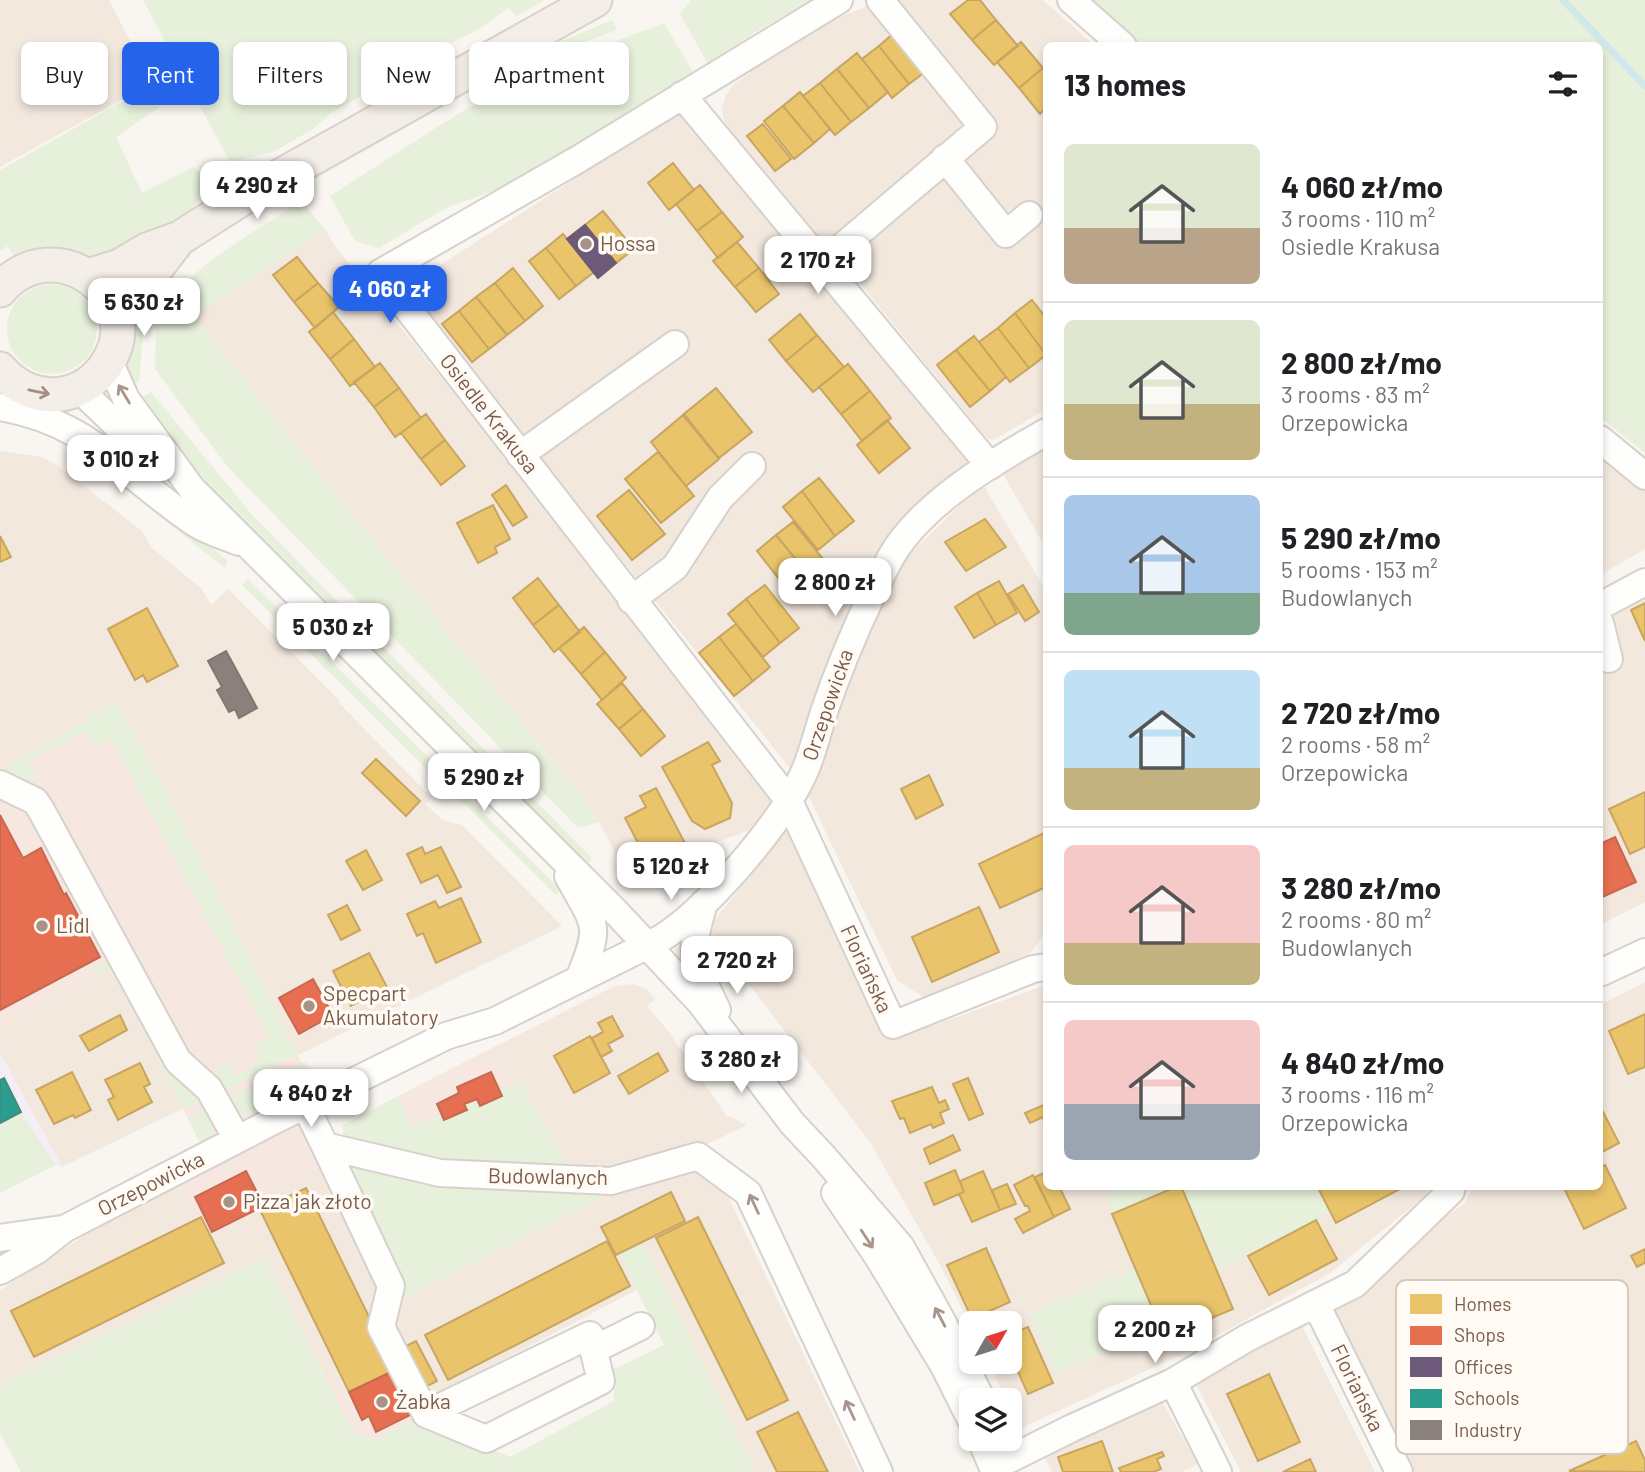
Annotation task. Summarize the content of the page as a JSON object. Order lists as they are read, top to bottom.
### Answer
{
  "streets": {
    "street": [
      "Osiedle Krakusa",
      "Orzepowicka",
      "Floriańska",
      "Budowlanych"
    ]
  },
  "crossings": [
    ["Osiedle Krakusa", "Orzepowicka"],
    ["Osiedle Krakusa", "Floriańska"],
    ["Orzepowicka", "Floriańska"]
  ],
  "places": [
    "Hossa",
    "Lidl",
    "Specpart Akumulatory",
    "Pizza jak złoto",
    "Żabka"
  ],
  "legend": [
    "Homes",
    "Shops",
    "Offices",
    "Schools",
    "Industry"
  ],
  "north": "top right",
  "page": {
    "chip": [
      "Buy",
      "Rent",
      "Filters",
      "New",
      "Apartment"
    ],
    "heading": "13 homes",
    "list": [
      {
        "name": "4 060 zł/mo",
        "note": "3 rooms · 110 m² · Osiedle Krakusa"
      },
      {
        "name": "2 800 zł/mo",
        "note": "3 rooms · 83 m² · Orzepowicka"
      },
      {
        "name": "5 290 zł/mo",
        "note": "5 rooms · 153 m² · Budowlanych"
      },
      {
        "name": "2 720 zł/mo",
        "note": "2 rooms · 58 m² · Orzepowicka"
      },
      {
        "name": "3 280 zł/mo",
        "note": "2 rooms · 80 m² · Budowlanych"
      },
      {
        "name": "4 840 zł/mo",
        "note": "3 rooms · 116 m² · Orzepowicka"
      }
    ],
    "price": [
      "4 290 zł",
      "2 170 zł",
      "4 060 zł",
      "5 630 zł",
      "3 010 zł",
      "2 800 zł",
      "5 030 zł",
      "5 290 zł",
      "5 120 zł",
      "2 720 zł",
      "3 280 zł",
      "4 840 zł",
      "2 200 zł"
    ]
  }
}
